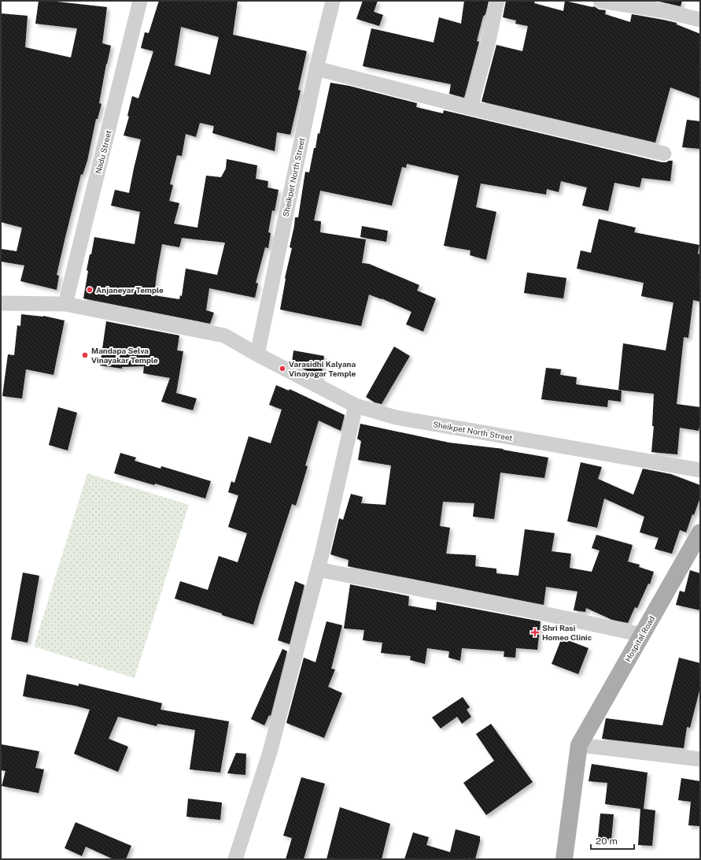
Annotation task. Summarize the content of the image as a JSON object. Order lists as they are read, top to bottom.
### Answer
{
  "streets": {
    "main road": ["Hospital Road"],
    "street": ["Nadu Street", "Sheikpet North Street"]
  },
  "crossings": [
    ["Nadu Street", "Sheikpet North Street"]
  ],
  "places": {
    "other": ["Anjaneyar Temple", "Mandapa Selva Vinayakar Temple", "Varasidhi Kalyana Vinayagar Temple"],
    "health": ["Shri Rasi Homeo Clinic"]
  },
  "scale_bar": "20 m"
}
